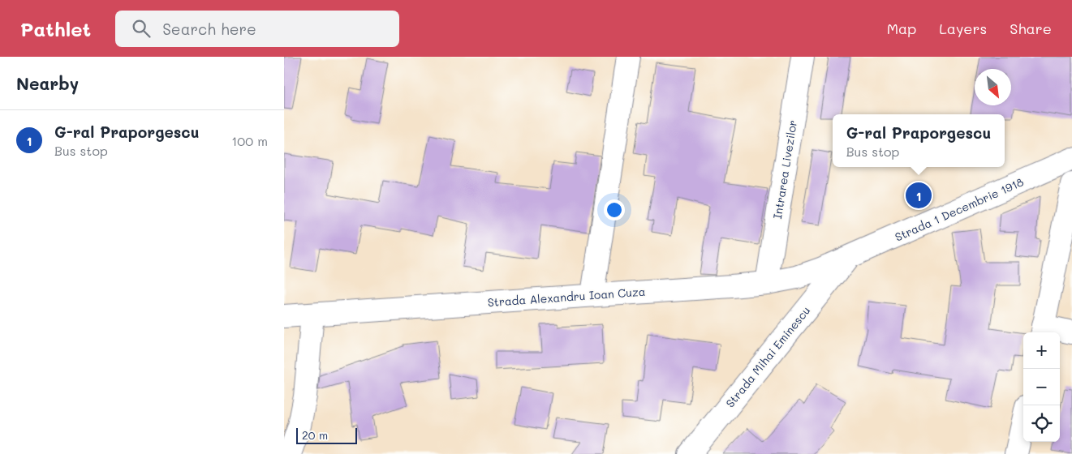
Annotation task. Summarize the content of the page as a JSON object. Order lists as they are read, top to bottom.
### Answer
{
  "streets": {
    "street": [
      "Intrarea Livezilor",
      "Strada 1 Decembrie 1918",
      "Strada Alexandru Ioan Cuza",
      "Strada Mihai Eminescu"
    ]
  },
  "crossings": [
    ["Intrarea Livezilor", "Strada Alexandru Ioan Cuza"],
    ["Strada 1 Decembrie 1918", "Strada Alexandru Ioan Cuza"],
    ["Strada 1 Decembrie 1918", "Strada Mihai Eminescu"],
    ["Strada Alexandru Ioan Cuza", "Strada Mihai Eminescu"]
  ],
  "scale_bar": "20 m",
  "north": "bottom right",
  "page": {
    "header": "Pathlet",
    "search": "Search here",
    "nav": ["Map", "Layers", "Share"],
    "heading": "Nearby",
    "list": [
      {
        "mark": "1",
        "name": "G-ral Praporgescu",
        "note": "Bus stop",
        "value": "100 m"
      }
    ],
    "popup": ["G-ral Praporgescu", "Bus stop"],
    "pins": "1",
    "map_buttons": ["+", "−"],
    "scale": "20 m"
  }
}
